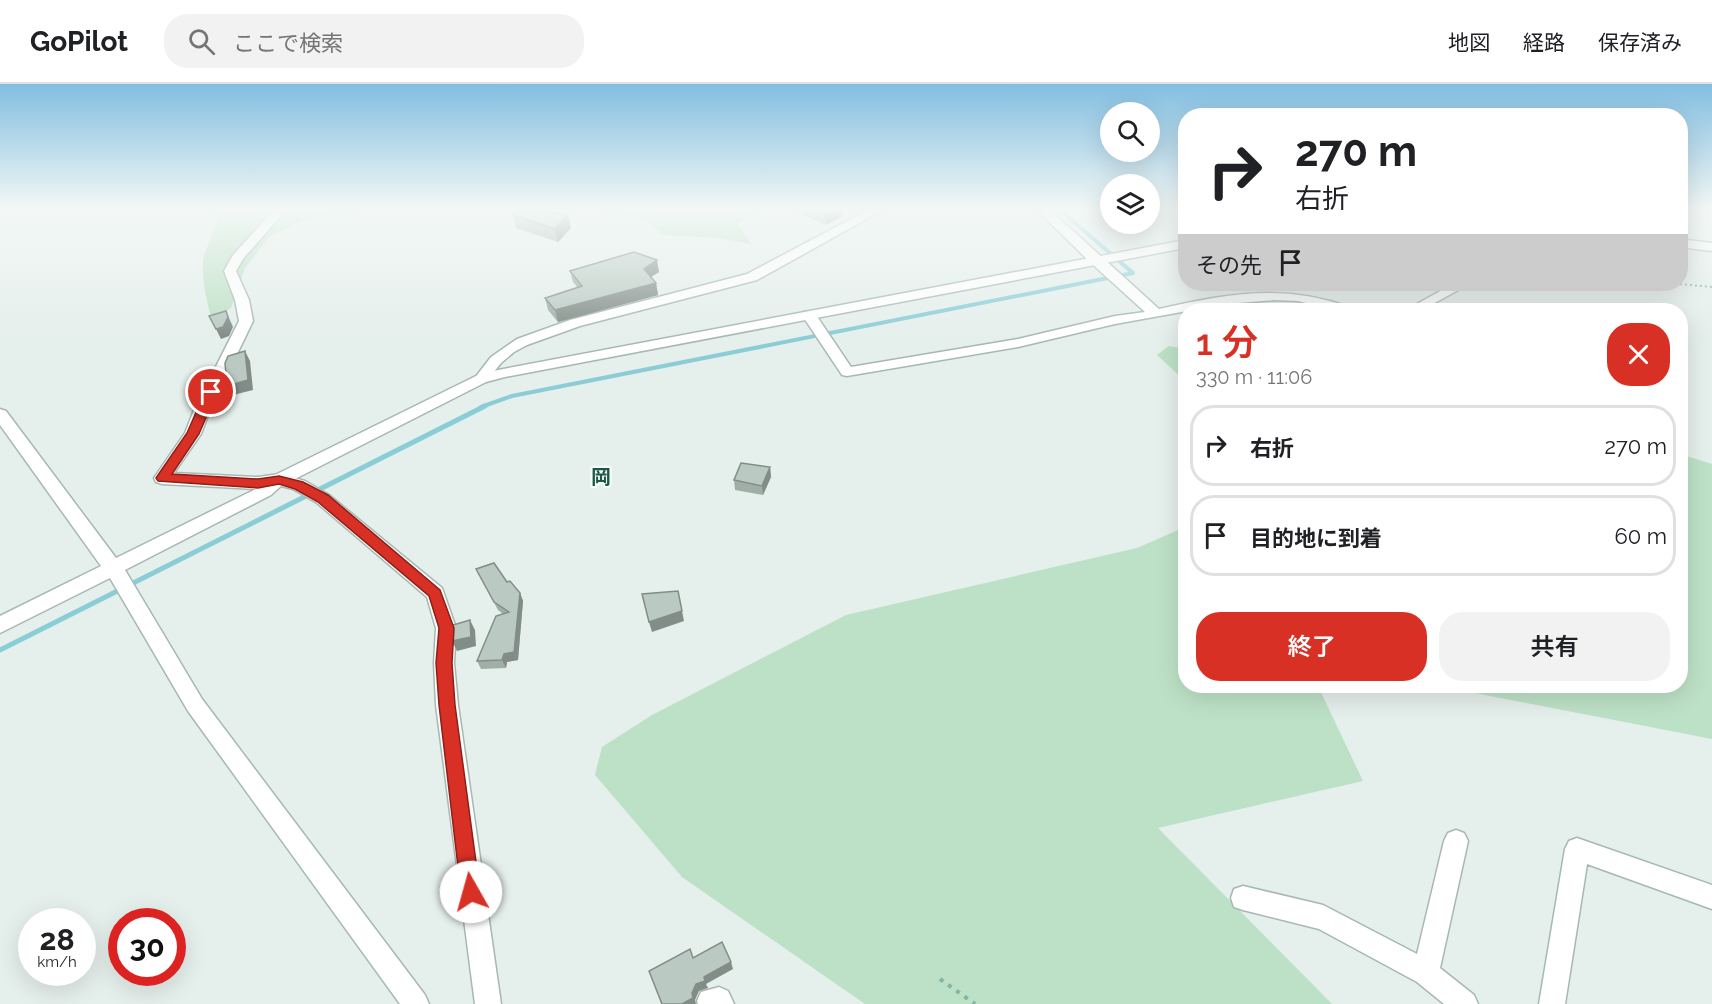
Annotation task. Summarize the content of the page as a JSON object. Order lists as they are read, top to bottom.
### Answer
{
  "districts": ["岡"],
  "page": {
    "header": "GoPilot",
    "search": "ここで検索",
    "nav": ["地図", "経路", "保存済み"],
    "turn": ["270 m", "右折"],
    "then": "その先",
    "heading": ["1 分", "330 m · 11:06"],
    "list": [
      {
        "name": "右折",
        "value": "270 m"
      },
      {
        "name": "目的地に到着",
        "value": "60 m"
      }
    ],
    "buttons": ["終了", "共有"],
    "speed": "28 km/h",
    "limit": "30"
  }
}
